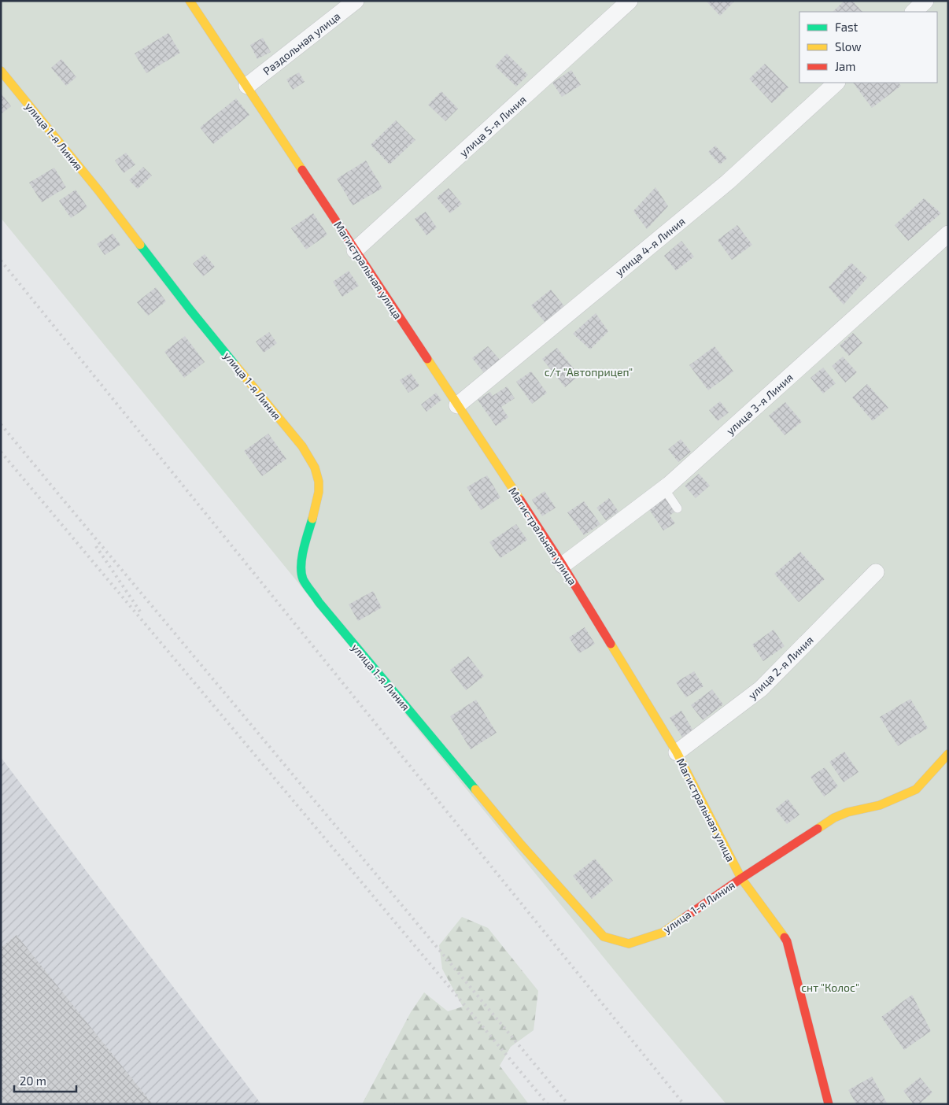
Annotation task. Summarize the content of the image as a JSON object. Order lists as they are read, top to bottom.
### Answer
{
  "streets": {
    "street": [
      "Раздольная улица",
      "улица 5-я Линия",
      "улица 1-я Линия",
      "улица 4-я Линия",
      "Магистральная улица",
      "улица 3-я Линия",
      "улица 2-я Линия"
    ]
  },
  "crossings": [
    ["Раздольная улица", "Магистральная улица"],
    ["улица 5-я Линия", "Магистральная улица"],
    ["улица 1-я Линия", "Магистральная улица"],
    ["улица 4-я Линия", "Магистральная улица"],
    ["Магистральная улица", "улица 3-я Линия"],
    ["Магистральная улица", "улица 2-я Линия"]
  ],
  "parks": ["с/т \"Автоприцеп\"", "снт \"Колос\""],
  "legend": ["Fast", "Slow", "Jam"],
  "scale_bar": "20 m"
}
